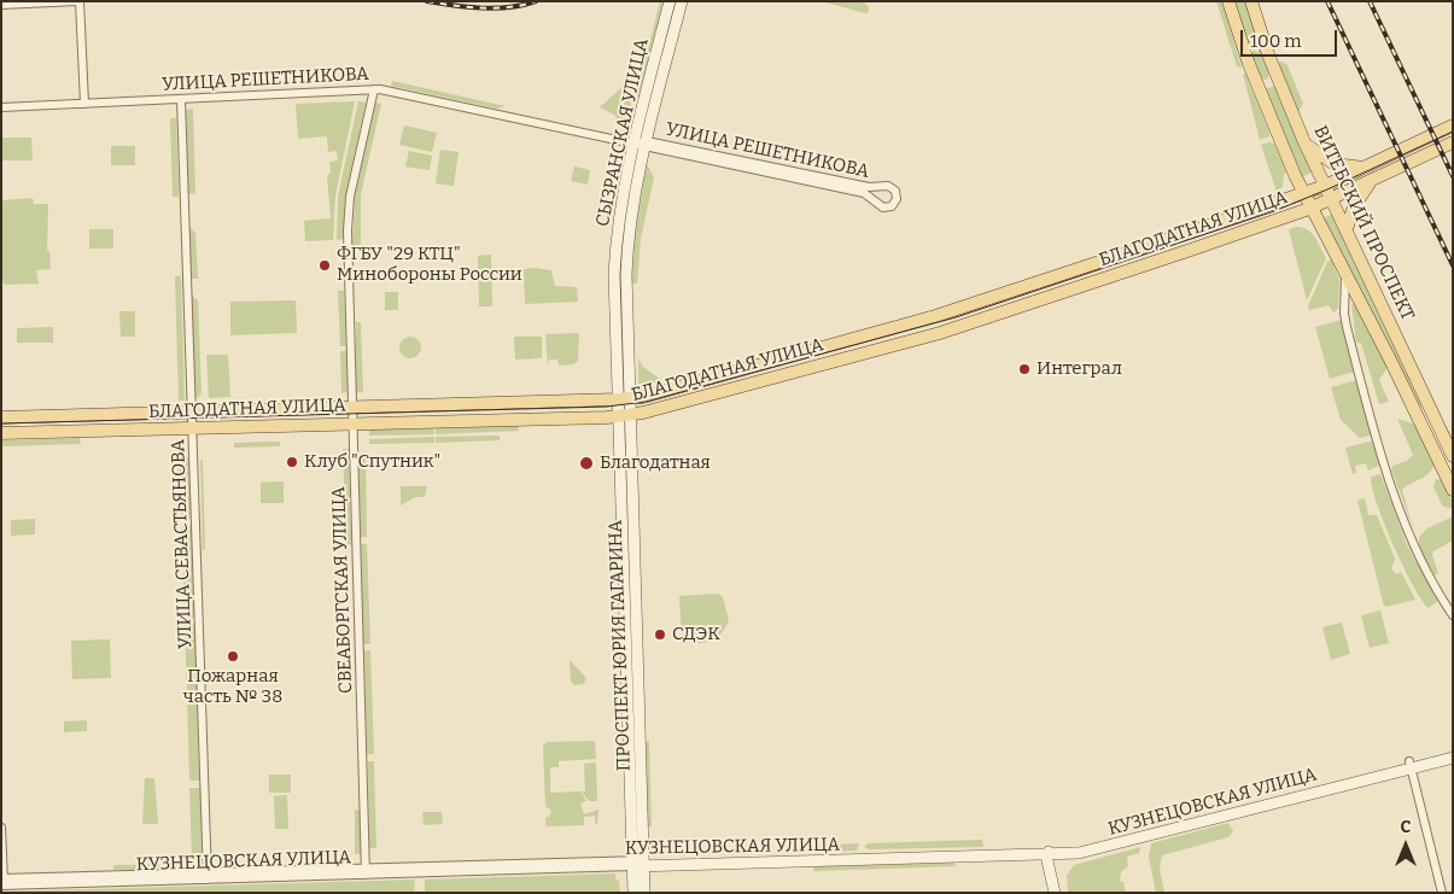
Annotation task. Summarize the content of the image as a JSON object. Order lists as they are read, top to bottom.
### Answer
{
  "streets": {
    "main road": ["ВИТЕБСКИЙ ПРОСПЕКТ", "БЛАГОДАТНАЯ УЛИЦА"],
    "street": [
      "УЛИЦА РЕШЕТНИКОВА",
      "СЫЗРАНСКАЯ УЛИЦА",
      "УЛИЦА СЕВАСТЬЯНОВА",
      "СВЕАБОРГСКАЯ УЛИЦА",
      "ПРОСПЕКТ ЮРИЯ ГАГАРИНА",
      "КУЗНЕЦОВСКАЯ УЛИЦА"
    ]
  },
  "crossings": [
    ["УЛИЦА РЕШЕТНИКОВА", "СЫЗРАНСКАЯ УЛИЦА"],
    ["УЛИЦА РЕШЕТНИКОВА", "УЛИЦА СЕВАСТЬЯНОВА"],
    ["УЛИЦА РЕШЕТНИКОВА", "СВЕАБОРГСКАЯ УЛИЦА"],
    ["СЫЗРАНСКАЯ УЛИЦА", "БЛАГОДАТНАЯ УЛИЦА"],
    ["СЫЗРАНСКАЯ УЛИЦА", "ПРОСПЕКТ ЮРИЯ ГАГАРИНА"],
    ["ВИТЕБСКИЙ ПРОСПЕКТ", "БЛАГОДАТНАЯ УЛИЦА"],
    ["БЛАГОДАТНАЯ УЛИЦА", "УЛИЦА СЕВАСТЬЯНОВА"],
    ["БЛАГОДАТНАЯ УЛИЦА", "СВЕАБОРГСКАЯ УЛИЦА"],
    ["БЛАГОДАТНАЯ УЛИЦА", "ПРОСПЕКТ ЮРИЯ ГАГАРИНА"],
    ["УЛИЦА СЕВАСТЬЯНОВА", "КУЗНЕЦОВСКАЯ УЛИЦА"],
    ["СВЕАБОРГСКАЯ УЛИЦА", "КУЗНЕЦОВСКАЯ УЛИЦА"],
    ["ПРОСПЕКТ ЮРИЯ ГАГАРИНА", "КУЗНЕЦОВСКАЯ УЛИЦА"]
  ],
  "places": [
    "ФГБУ \"29 КТЦ\" Минобороны России",
    "Интеграл",
    "Клуб \"Спутник\"",
    "Благодатная",
    "СДЭК",
    "Пожарная часть № 38"
  ],
  "scale_bar": "100 m",
  "north": "top"
}
